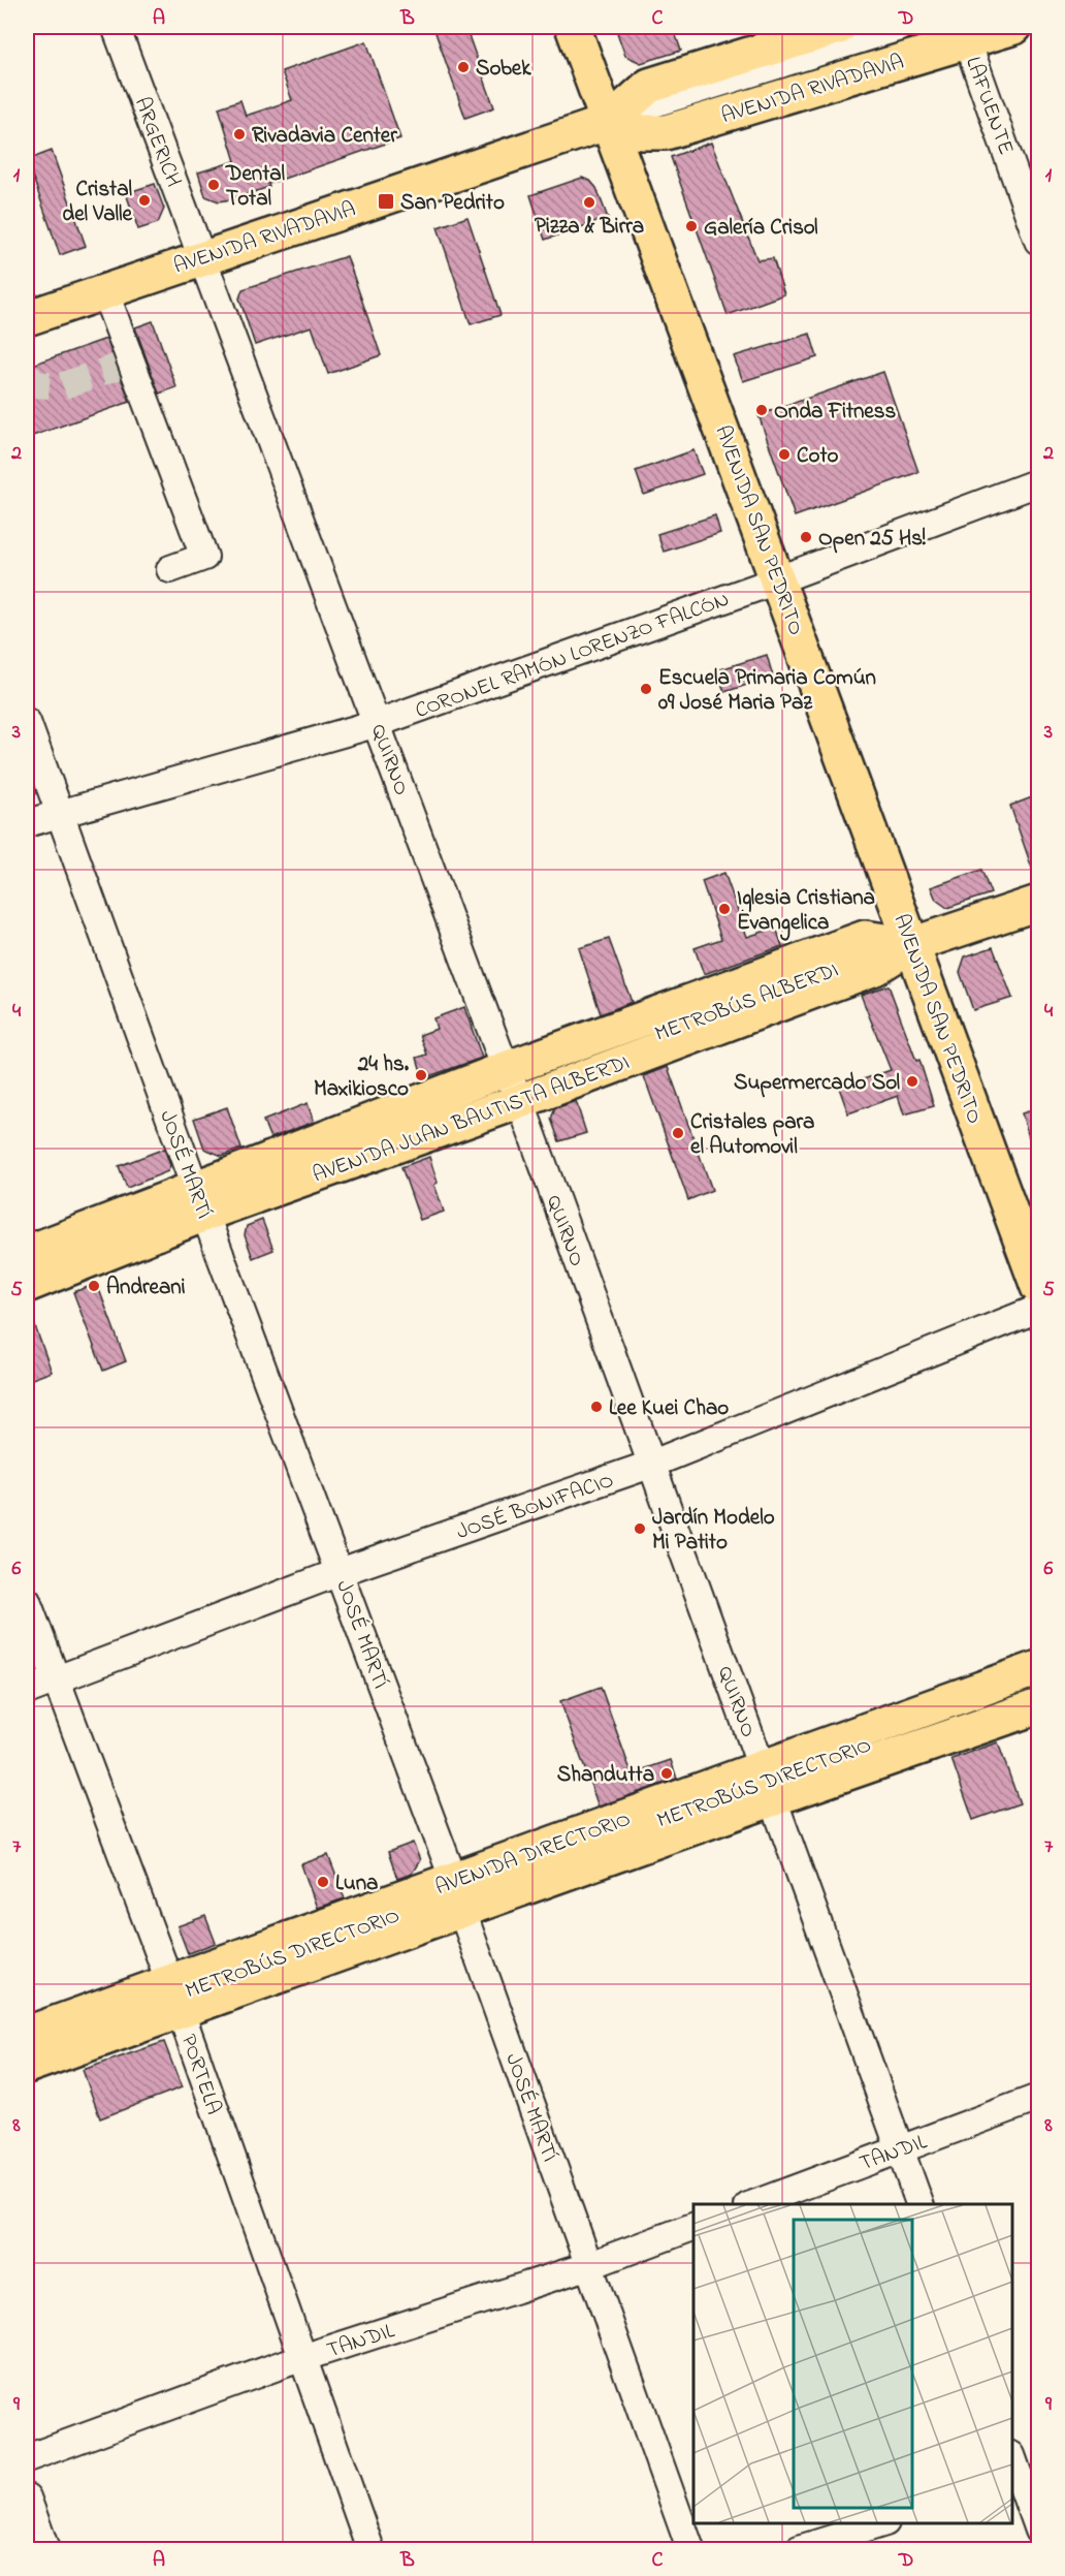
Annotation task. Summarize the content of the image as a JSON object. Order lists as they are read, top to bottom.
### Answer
{
  "streets": {
    "main road": [
      "AVENIDA RIVADAVIA",
      "AVENIDA SAN PEDRITO",
      "AVENIDA JUAN BAUTISTA ALBERDI",
      "AVENIDA DIRECTORIO"
    ],
    "street": [
      "LAFUENTE",
      "ARGERICH",
      "CORONEL RAMÓN LORENZO FALCÓN",
      "QUIRNO",
      "JOSÉ MARTÍ",
      "JOSÉ BONIFACIO",
      "METROBÚS DIRECTORIO",
      "PORTELA",
      "TANDIL"
    ]
  },
  "crossings": [
    ["AVENIDA RIVADAVIA", "LAFUENTE"],
    ["AVENIDA RIVADAVIA", "ARGERICH"],
    ["AVENIDA RIVADAVIA", "AVENIDA SAN PEDRITO"],
    ["AVENIDA RIVADAVIA", "QUIRNO"],
    ["ARGERICH", "QUIRNO"],
    ["AVENIDA SAN PEDRITO", "CORONEL RAMÓN LORENZO FALCÓN"],
    ["AVENIDA SAN PEDRITO", "AVENIDA JUAN BAUTISTA ALBERDI"],
    ["CORONEL RAMÓN LORENZO FALCÓN", "QUIRNO"],
    ["CORONEL RAMÓN LORENZO FALCÓN", "JOSÉ MARTÍ"],
    ["QUIRNO", "AVENIDA JUAN BAUTISTA ALBERDI"],
    ["QUIRNO", "JOSÉ BONIFACIO"],
    ["QUIRNO", "METROBÚS DIRECTORIO"],
    ["QUIRNO", "AVENIDA DIRECTORIO"],
    ["QUIRNO", "TANDIL"],
    ["AVENIDA JUAN BAUTISTA ALBERDI", "JOSÉ MARTÍ"],
    ["JOSÉ MARTÍ", "JOSÉ BONIFACIO"],
    ["JOSÉ MARTÍ", "AVENIDA DIRECTORIO"],
    ["JOSÉ MARTÍ", "TANDIL"],
    ["JOSÉ BONIFACIO", "PORTELA"],
    ["METROBÚS DIRECTORIO", "AVENIDA DIRECTORIO"],
    ["METROBÚS DIRECTORIO", "PORTELA"],
    ["AVENIDA DIRECTORIO", "PORTELA"],
    ["PORTELA", "TANDIL"]
  ],
  "places": {
    "other": [
      "Sobek",
      "Rivadavia Center",
      "Dental Total",
      "Cristal del Valle",
      "Pizza & Birra",
      "Galería Crisol",
      "Onda Fitness",
      "Coto",
      "Open 25 Hs!",
      "Escuela Primaria Común 09 José Maria Paz",
      "Iglesia Cristiana Evangelica",
      "24 hs. Maxikiosco",
      "Supermercado Sol",
      "Cristales para el Automovil",
      "Andreani",
      "Lee Kuei Chao",
      "Jardín Modelo Mi Patito",
      "Shandutta",
      "Luna"
    ],
    "transit": ["San Pedrito"]
  },
  "grid": {
    "columns": [
      "A",
      "B",
      "C",
      "D"
    ],
    "rows": [
      "1",
      "2",
      "3",
      "4",
      "5",
      "6",
      "7",
      "8",
      "9"
    ]
  }
}
